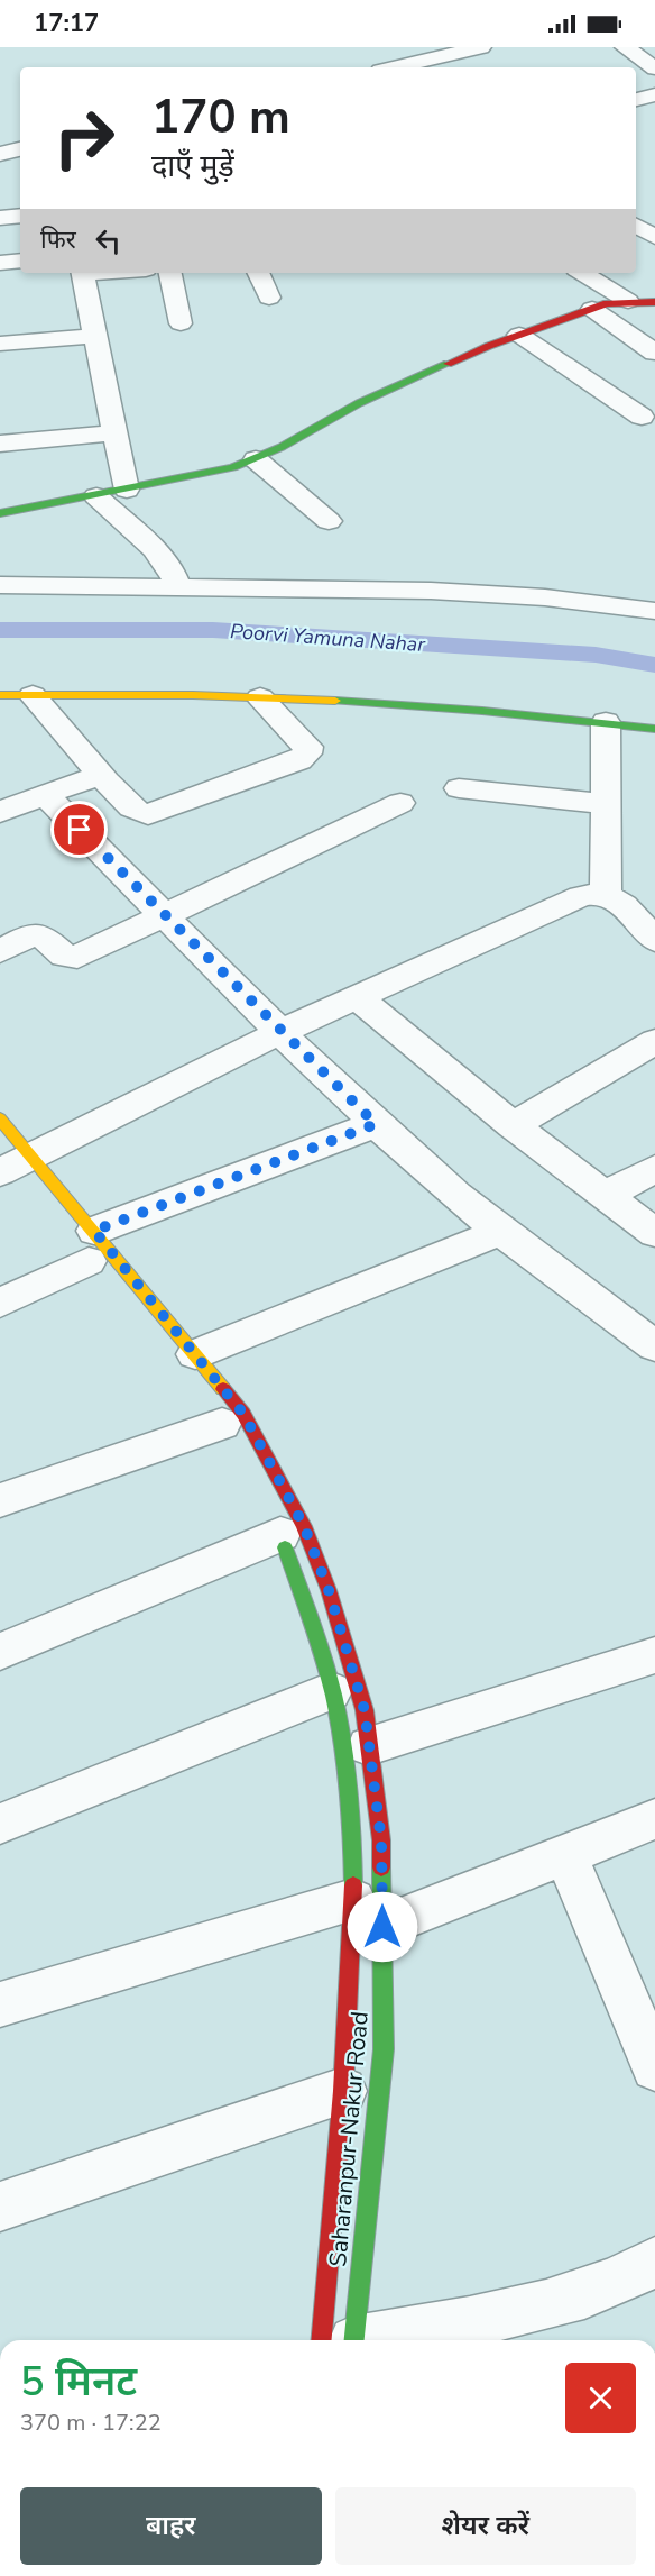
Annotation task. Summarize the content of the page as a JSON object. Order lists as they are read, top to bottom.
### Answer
{
  "streets": {
    "main road": ["Saharanpur-Nakur Road"]
  },
  "water": ["Poorvi Yamuna Nahar"],
  "page": {
    "status": "17:17",
    "turn": ["170 m", "दाएँ मुड़ें"],
    "then": "फिर",
    "heading": ["5 मिनट", "370 m · 17:22"],
    "buttons": ["बाहर", "शेयर करें"]
  }
}
